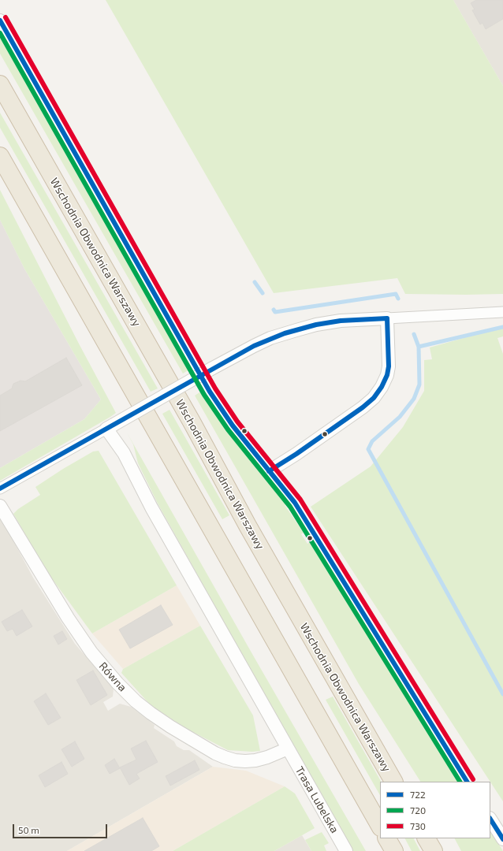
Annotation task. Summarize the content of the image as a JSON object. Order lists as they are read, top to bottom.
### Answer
{
  "streets": {
    "highway": ["Wschodnia Obwodnica Warszawy"],
    "street": ["Równa", "Trasa Lubelska"]
  },
  "crossings": [
    ["Równa", "Trasa Lubelska"]
  ],
  "lines": ["transit line 730", "transit line 722", "transit line 720"],
  "legend": ["722", "720", "730"],
  "scale_bar": "50 m"
}
